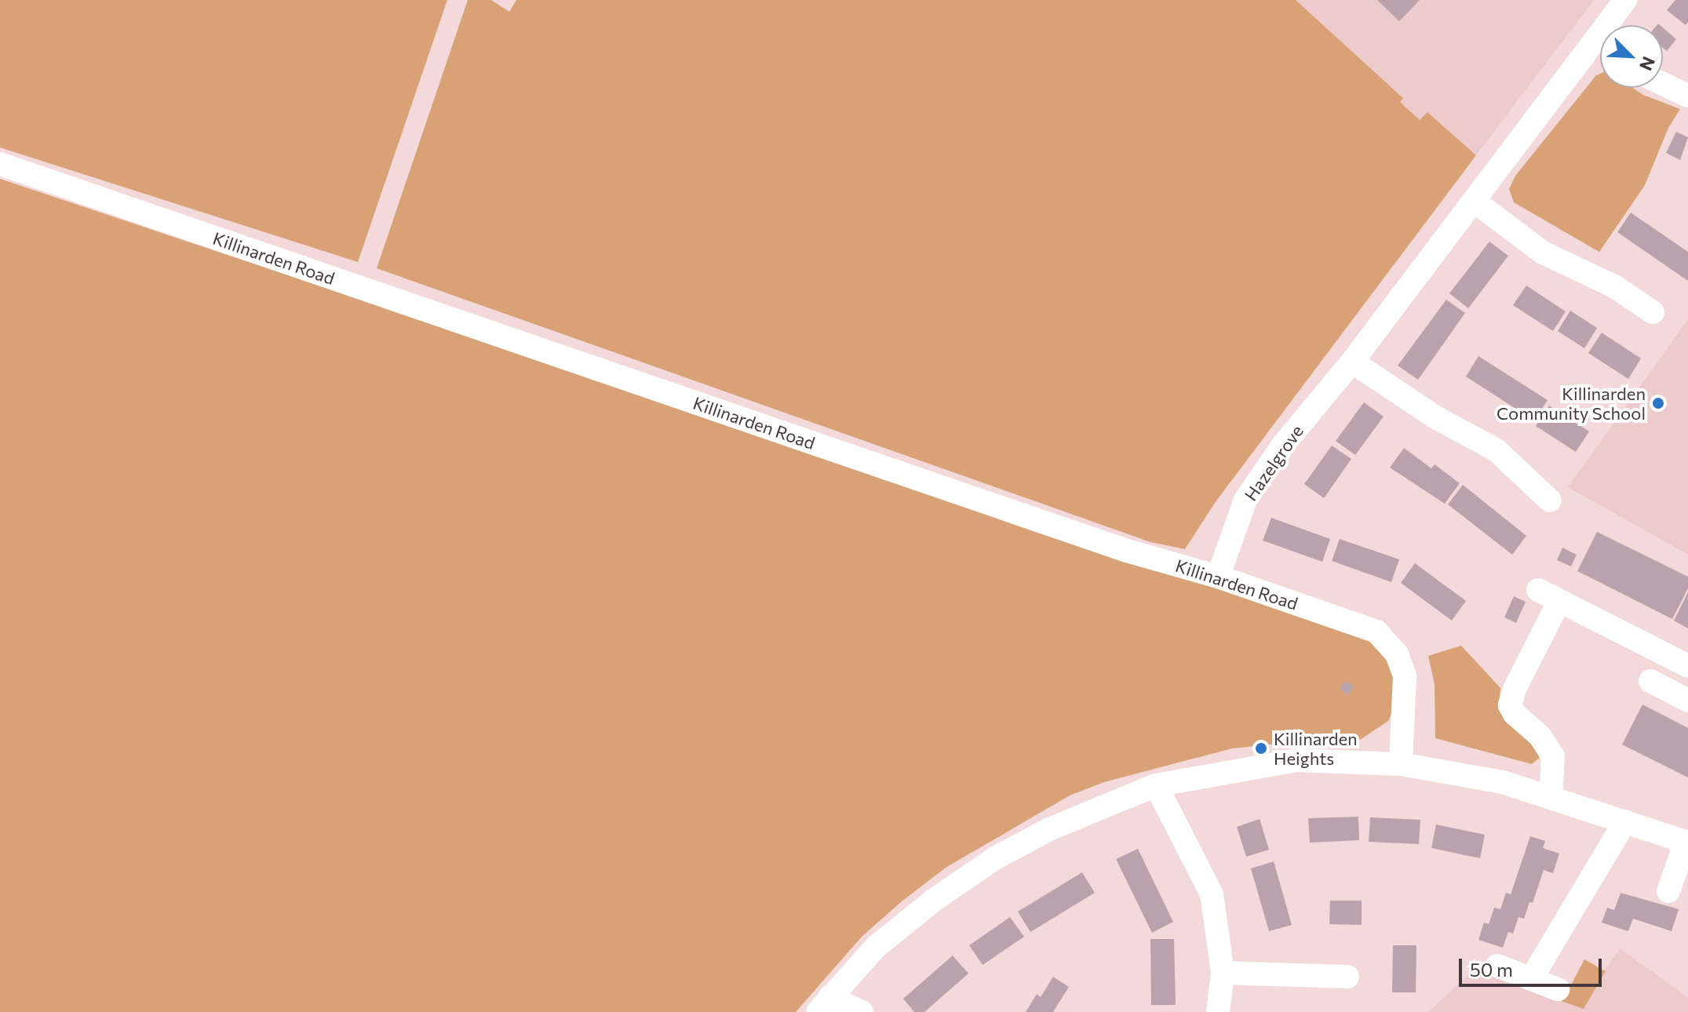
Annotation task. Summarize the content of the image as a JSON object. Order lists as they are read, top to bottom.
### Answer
{
  "streets": {
    "street": ["Killinarden Road", "Hazelgrove"]
  },
  "crossings": [
    ["Killinarden Road", "Hazelgrove"]
  ],
  "places": ["Killinarden Community School", "Killinarden Heights"],
  "scale_bar": "50 m",
  "north": "bottom right"
}
